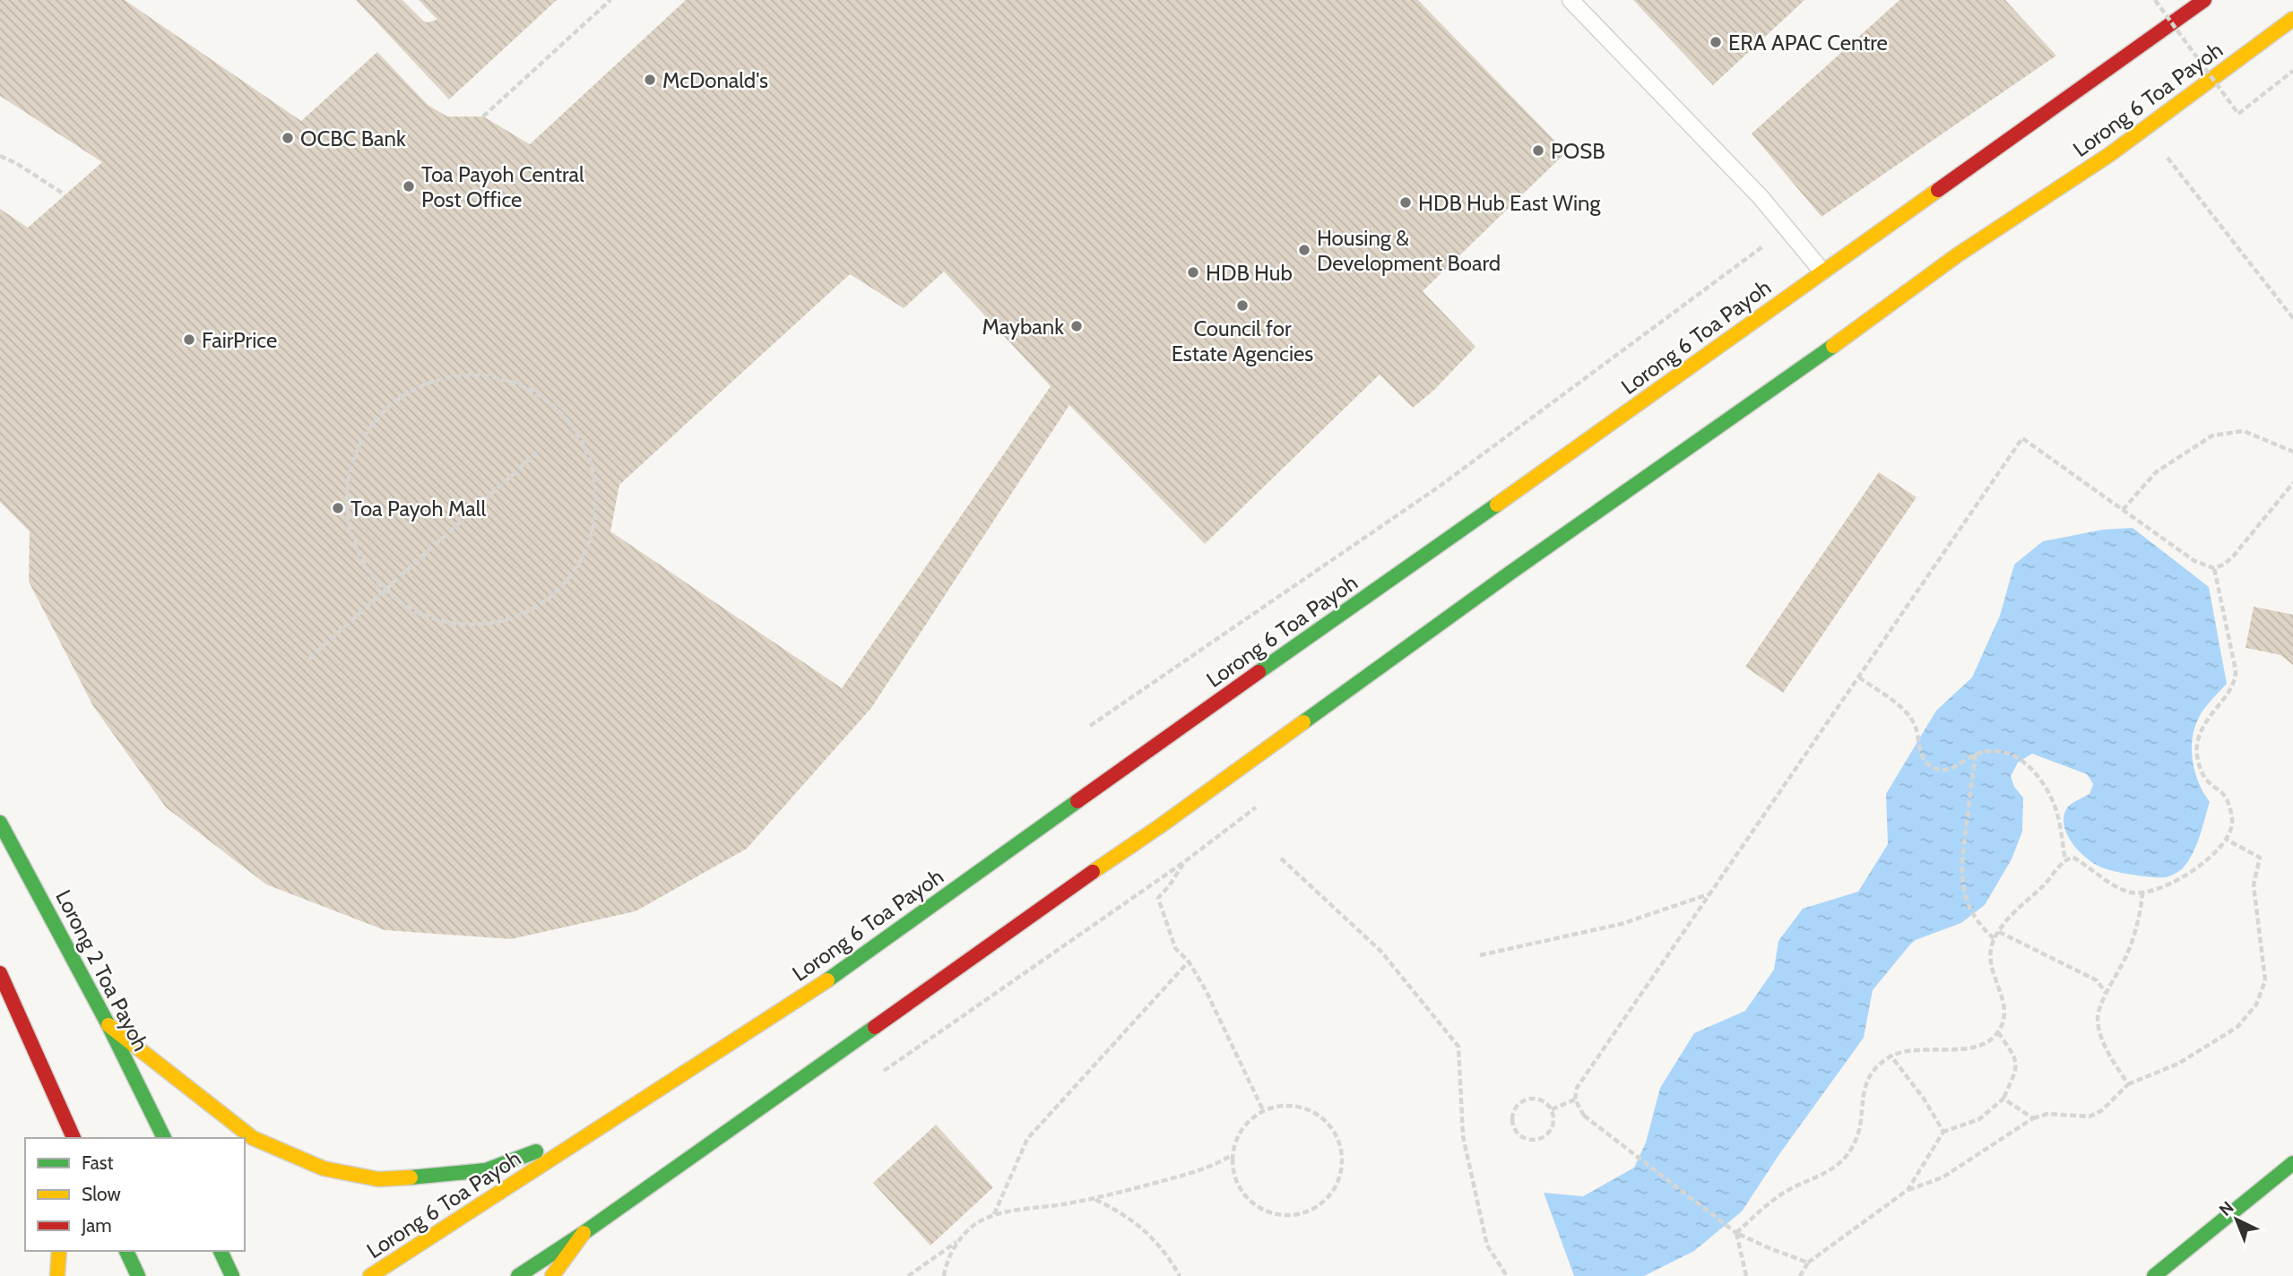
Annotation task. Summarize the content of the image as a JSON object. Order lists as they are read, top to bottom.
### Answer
{
  "streets": {
    "main road": ["Lorong 6 Toa Payoh", "Lorong 2 Toa Payoh"]
  },
  "places": [
    "ERA APAC Centre",
    "McDonald's",
    "OCBC Bank",
    "POSB",
    "Toa Payoh Central Post Office",
    "HDB Hub East Wing",
    "Housing & Development Board",
    "HDB Hub",
    "Council for Estate Agencies",
    "Maybank",
    "FairPrice",
    "Toa Payoh Mall"
  ],
  "legend": ["Fast", "Slow", "Jam"],
  "north": "top left"
}
